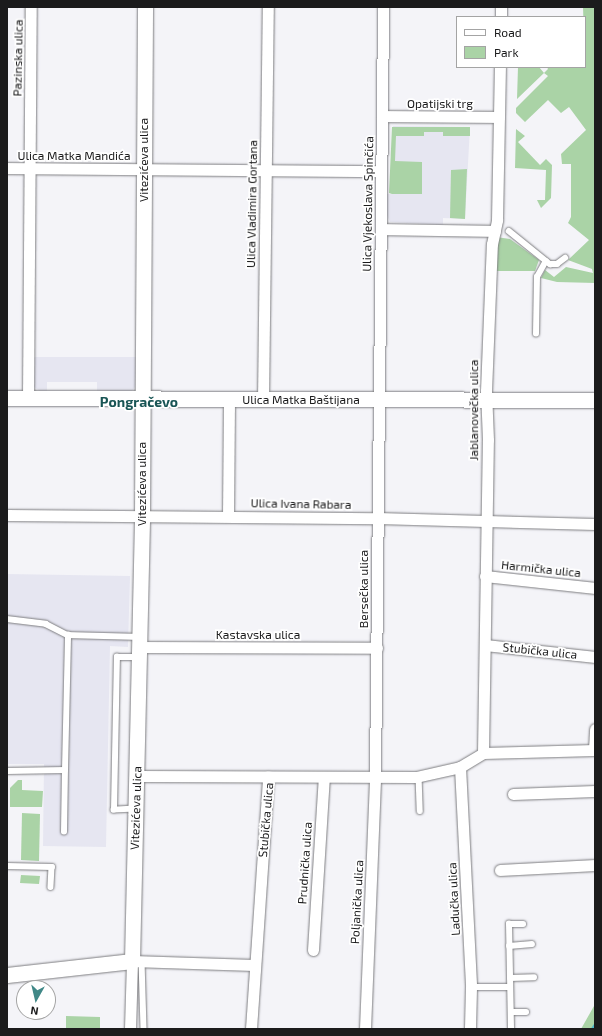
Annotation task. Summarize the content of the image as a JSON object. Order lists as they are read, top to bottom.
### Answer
{
  "streets": {
    "street": [
      "Pazinska ulica",
      "Opatijski trg",
      "Ulica Matka Mandića",
      "Vitezićeva ulica",
      "Ulica Vladimira Gortana",
      "Ulica Vjekoslava Spinčića",
      "Ulica Matka Baštijana",
      "Jablanovečka ulica",
      "Ulica Ivana Rabara",
      "Harmička ulica",
      "Bersečka ulica",
      "Kastavska ulica",
      "Stubička ulica",
      "Prudnička ulica",
      "Ladučka ulica",
      "Poljanička ulica"
    ]
  },
  "crossings": [
    ["Pazinska ulica", "Ulica Matka Mandića"],
    ["Pazinska ulica", "Ulica Matka Baštijana"],
    ["Opatijski trg", "Ulica Vjekoslava Spinčića"],
    ["Opatijski trg", "Jablanovečka ulica"],
    ["Ulica Matka Mandića", "Vitezićeva ulica"],
    ["Ulica Matka Mandića", "Ulica Vladimira Gortana"],
    ["Ulica Matka Mandića", "Ulica Vjekoslava Spinčića"],
    ["Vitezićeva ulica", "Ulica Matka Baštijana"],
    ["Vitezićeva ulica", "Ulica Ivana Rabara"],
    ["Vitezićeva ulica", "Kastavska ulica"],
    ["Ulica Vladimira Gortana", "Ulica Matka Baštijana"],
    ["Ulica Vjekoslava Spinčića", "Ulica Matka Baštijana"],
    ["Ulica Vjekoslava Spinčića", "Bersečka ulica"],
    ["Ulica Matka Baštijana", "Jablanovečka ulica"],
    ["Ulica Matka Baštijana", "Bersečka ulica"],
    ["Jablanovečka ulica", "Ulica Ivana Rabara"],
    ["Jablanovečka ulica", "Harmička ulica"],
    ["Jablanovečka ulica", "Stubička ulica"],
    ["Ulica Ivana Rabara", "Bersečka ulica"],
    ["Bersečka ulica", "Kastavska ulica"],
    ["Bersečka ulica", "Stubička ulica"],
    ["Bersečka ulica", "Poljanička ulica"],
    ["Stubička ulica", "Prudnička ulica"],
    ["Stubička ulica", "Ladučka ulica"],
    ["Stubička ulica", "Poljanička ulica"]
  ],
  "districts": ["Pongračevo"],
  "legend": ["Road", "Park"],
  "north": "bottom"
}
